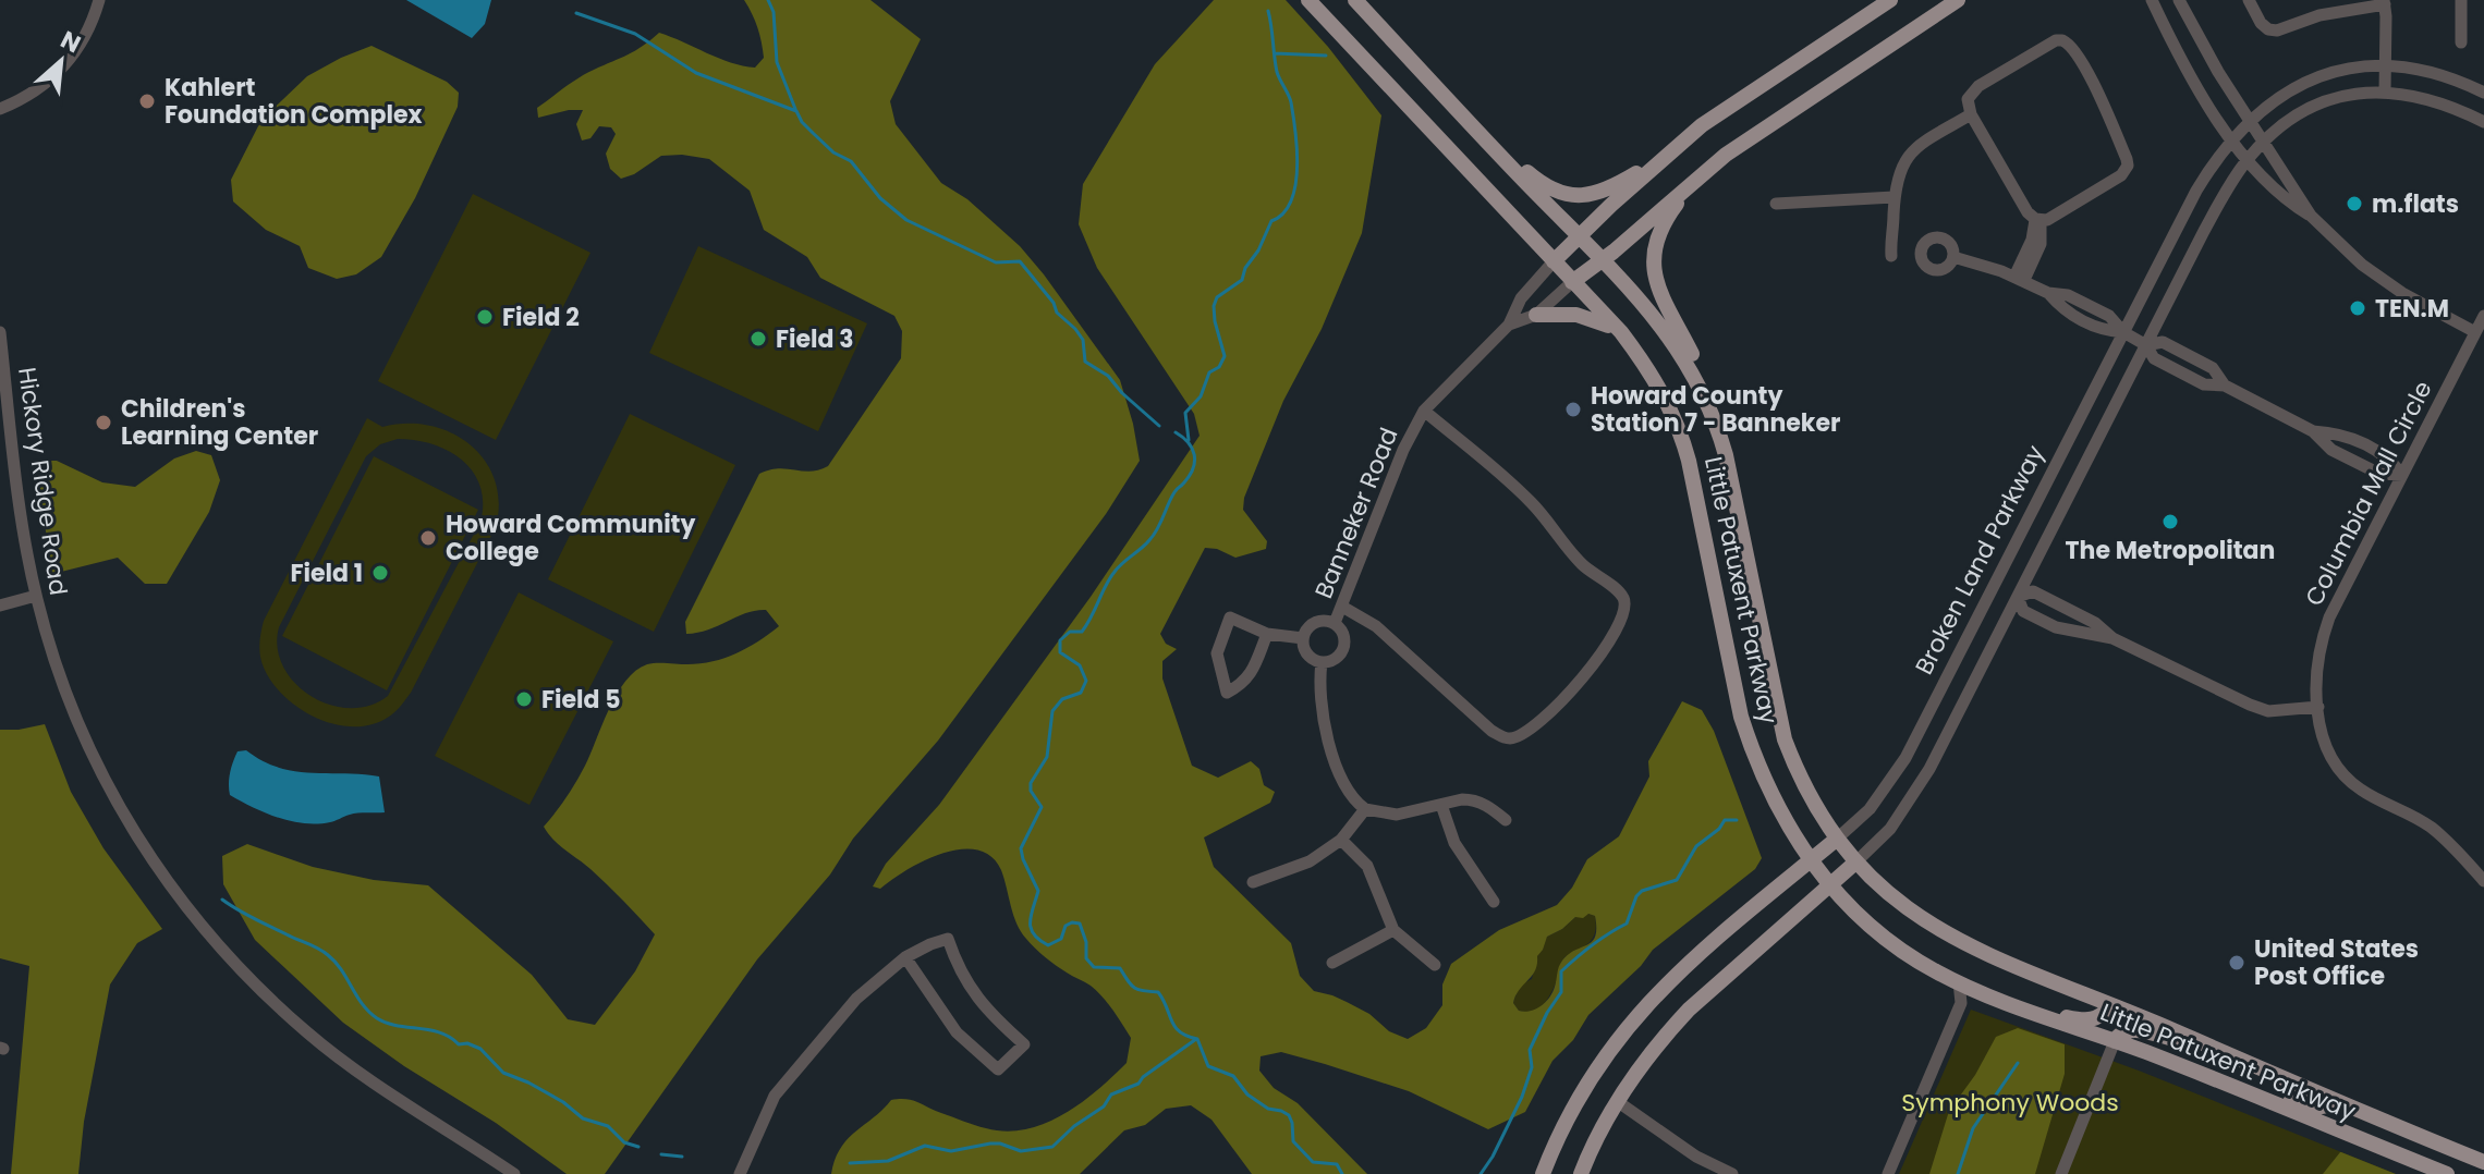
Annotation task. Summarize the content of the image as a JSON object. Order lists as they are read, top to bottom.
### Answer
{
  "streets": {
    "main road": ["Broken Land Parkway", "Little Patuxent Parkway"],
    "street": ["Hickory Ridge Road", "Columbia Mall Circle", "Banneker Road"]
  },
  "crossings": [
    ["Banneker Road", "Little Patuxent Parkway"],
    ["Broken Land Parkway", "Little Patuxent Parkway"]
  ],
  "parks": ["Symphony Woods"],
  "places": [
    "Kahlert Foundation Complex",
    "m.flats",
    "TEN.M",
    "Field 2",
    "Field 3",
    "Howard County Station 7 - Banneker",
    "Children's Learning Center",
    "The Metropolitan",
    "Howard Community College",
    "Field 1",
    "Field 5",
    "United States Post Office"
  ],
  "north": "top right"
}
